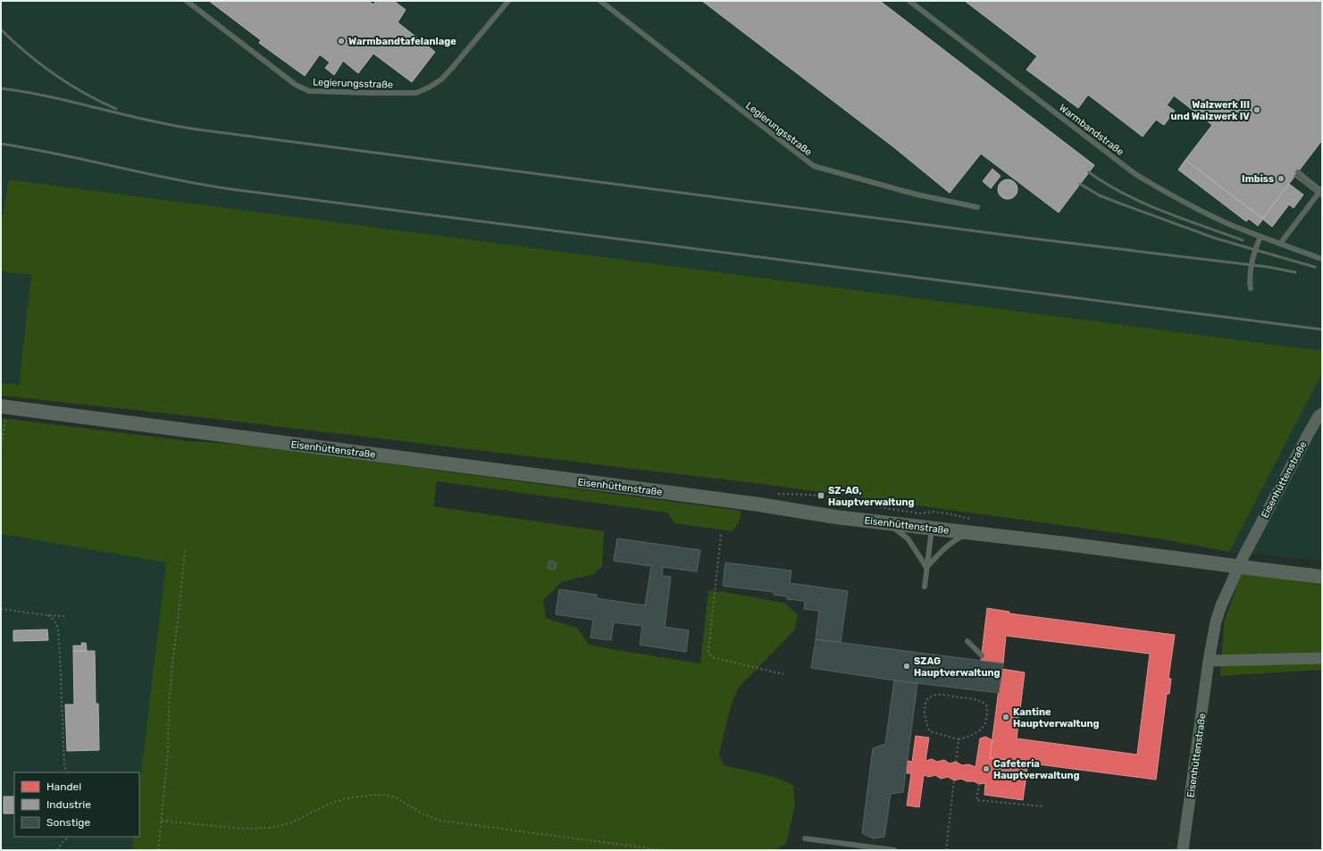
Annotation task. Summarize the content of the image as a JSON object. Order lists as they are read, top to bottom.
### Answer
{
  "streets": {
    "street": ["Eisenhüttenstraße"],
    "lane": ["Legierungsstraße", "Warmbandstraße"]
  },
  "places": {
    "other": [
      "Warmbandtafelanlage",
      "Walzwerk III und Walzwerk IV",
      "Imbiss",
      "SZAG Hauptverwaltung",
      "Kantine Hauptverwaltung",
      "Cafeteria Hauptverwaltung"
    ],
    "transit": ["SZ-AG, Hauptverwaltung"]
  },
  "legend": ["Handel", "Industrie", "Sonstige"]
}
